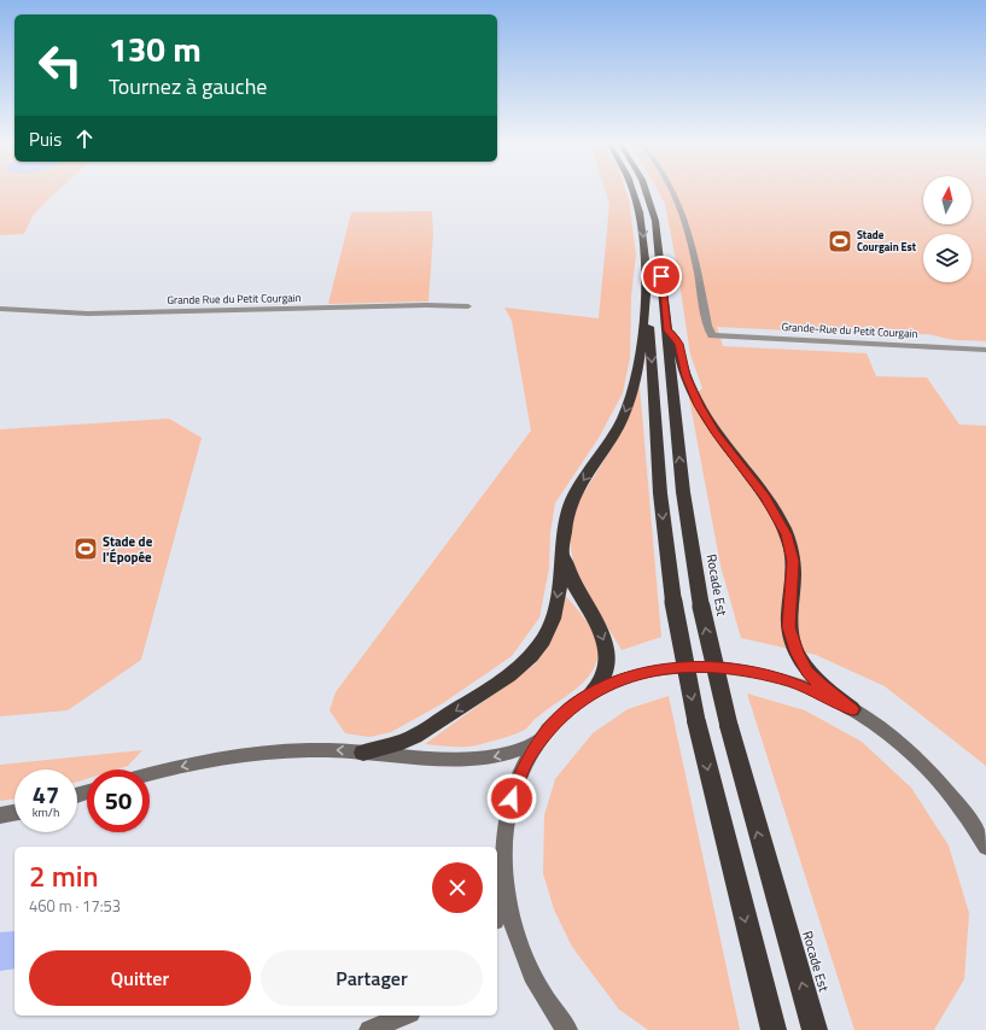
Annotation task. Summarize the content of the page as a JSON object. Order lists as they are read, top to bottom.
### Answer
{
  "streets": {
    "highway": ["Rocade Est"],
    "street": ["Grande Rue du Petit Courgain", "Grande-Rue du Petit Courgain"]
  },
  "places": {
    "sports": ["Stade Courgain Est", "Stade de l'Épopée"]
  },
  "north": "top",
  "page": {
    "turn": ["130 m", "Tournez à gauche"],
    "then": "Puis",
    "speed": "47 km/h",
    "limit": "50",
    "heading": ["2 min", "460 m · 17:53"],
    "buttons": ["Quitter", "Partager"]
  }
}
